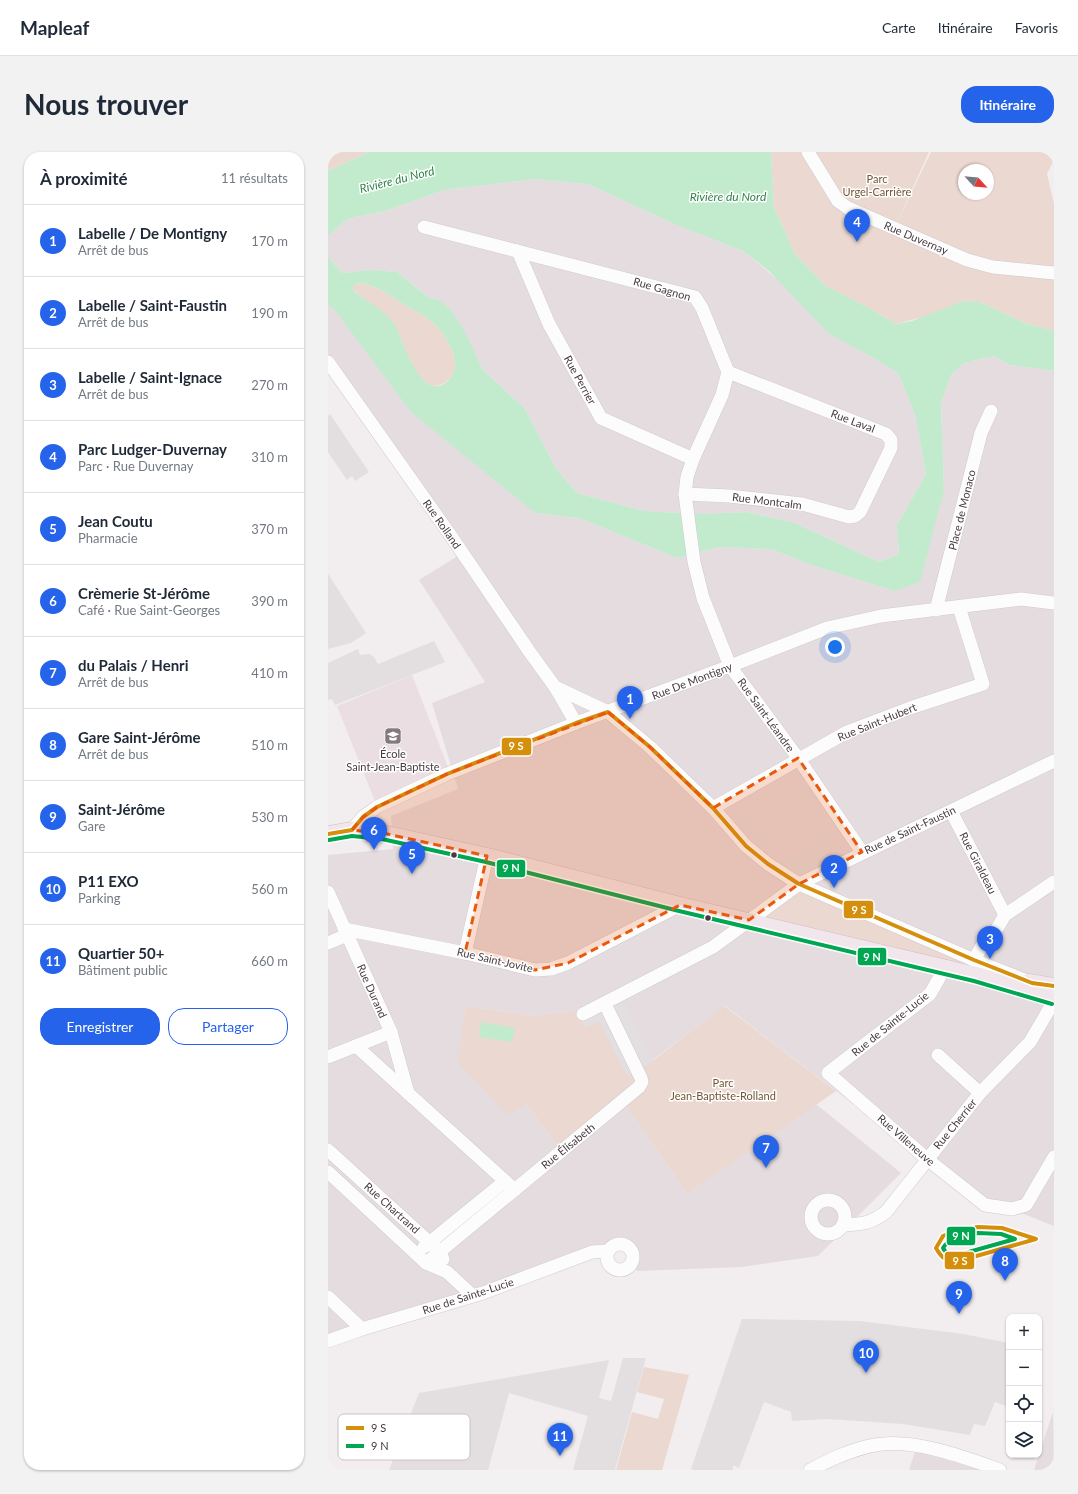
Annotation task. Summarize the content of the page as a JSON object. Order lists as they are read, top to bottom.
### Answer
{
  "streets": {
    "street": [
      "Rue Duvernay",
      "Rue Gagnon",
      "Rue Perrier",
      "Rue Laval",
      "Rue Montcalm",
      "Place de Monaco",
      "Rue Rolland",
      "Rue De Montigny",
      "Rue Saint-Léandre",
      "Rue Saint-Hubert",
      "Rue de Saint-Faustin",
      "Rue Giraldeau",
      "Rue Saint-Jovite",
      "Rue Durand",
      "Rue de Sainte-Lucie",
      "Rue Cherrier",
      "Rue Villeneuve",
      "Rue Élisabeth",
      "Rue Chartrand"
    ]
  },
  "crossings": [
    ["Rue Gagnon", "Rue Perrier"],
    ["Rue Gagnon", "Rue Laval"],
    ["Rue Laval", "Rue Montcalm"],
    ["Rue Montcalm", "Rue Saint-Léandre"],
    ["Place de Monaco", "Rue De Montigny"],
    ["Rue Rolland", "Rue De Montigny"],
    ["Rue Rolland", "Rue Saint-Hubert"],
    ["Rue Rolland", "Rue de Saint-Faustin"],
    ["Rue De Montigny", "Rue Saint-Léandre"],
    ["Rue De Montigny", "Rue Saint-Hubert"],
    ["Rue Saint-Léandre", "Rue Saint-Hubert"],
    ["Rue Saint-Léandre", "Rue de Saint-Faustin"],
    ["Rue de Saint-Faustin", "Rue Giraldeau"],
    ["Rue de Saint-Faustin", "Rue Élisabeth"],
    ["Rue Saint-Jovite", "Rue Durand"],
    ["Rue de Sainte-Lucie", "Rue Villeneuve"],
    ["Rue de Sainte-Lucie", "Rue Chartrand"],
    ["Rue Cherrier", "Rue Villeneuve"],
    ["Rue Élisabeth", "Rue Chartrand"]
  ],
  "water": ["Rivière du Nord"],
  "parks": ["Parc Urgel-Carrière", "Parc Jean-Baptiste-Rolland"],
  "places": {
    "school or university": ["École Saint-Jean-Baptiste"]
  },
  "legend": ["9 S", "9 N"],
  "north": "bottom right",
  "page": {
    "header": "Mapleaf",
    "nav": ["Carte", "Itinéraire", "Favoris"],
    "buttons": [
      "Itinéraire",
      ["Enregistrer", "Partager"]
    ],
    "title": "Nous trouver",
    "heading": ["À proximité", "11 résultats"],
    "list": [
      {
        "mark": "1",
        "name": "Labelle / De Montigny",
        "note": "Arrêt de bus",
        "value": "170 m"
      },
      {
        "mark": "2",
        "name": "Labelle / Saint-Faustin",
        "note": "Arrêt de bus",
        "value": "190 m"
      },
      {
        "mark": "3",
        "name": "Labelle / Saint-Ignace",
        "note": "Arrêt de bus",
        "value": "270 m"
      },
      {
        "mark": "4",
        "name": "Parc Ludger-Duvernay",
        "note": "Parc · Rue Duvernay",
        "value": "310 m"
      },
      {
        "mark": "5",
        "name": "Jean Coutu",
        "note": "Pharmacie",
        "value": "370 m"
      },
      {
        "mark": "6",
        "name": "Crèmerie St-Jérôme",
        "note": "Café · Rue Saint-Georges",
        "value": "390 m"
      },
      {
        "mark": "7",
        "name": "du Palais / Henri",
        "note": "Arrêt de bus",
        "value": "410 m"
      },
      {
        "mark": "8",
        "name": "Gare Saint-Jérôme",
        "note": "Arrêt de bus",
        "value": "510 m"
      },
      {
        "mark": "9",
        "name": "Saint-Jérôme",
        "note": "Gare",
        "value": "530 m"
      },
      {
        "mark": "10",
        "name": "P11 EXO",
        "note": "Parking",
        "value": "560 m"
      },
      {
        "mark": "11",
        "name": "Quartier 50+",
        "note": "Bâtiment public",
        "value": "660 m"
      }
    ],
    "pins": [
      "4",
      "1",
      "6",
      "5",
      "2",
      "3",
      "7",
      "8",
      "9",
      "10",
      "11"
    ],
    "map_buttons": ["+", "−"]
  }
}
